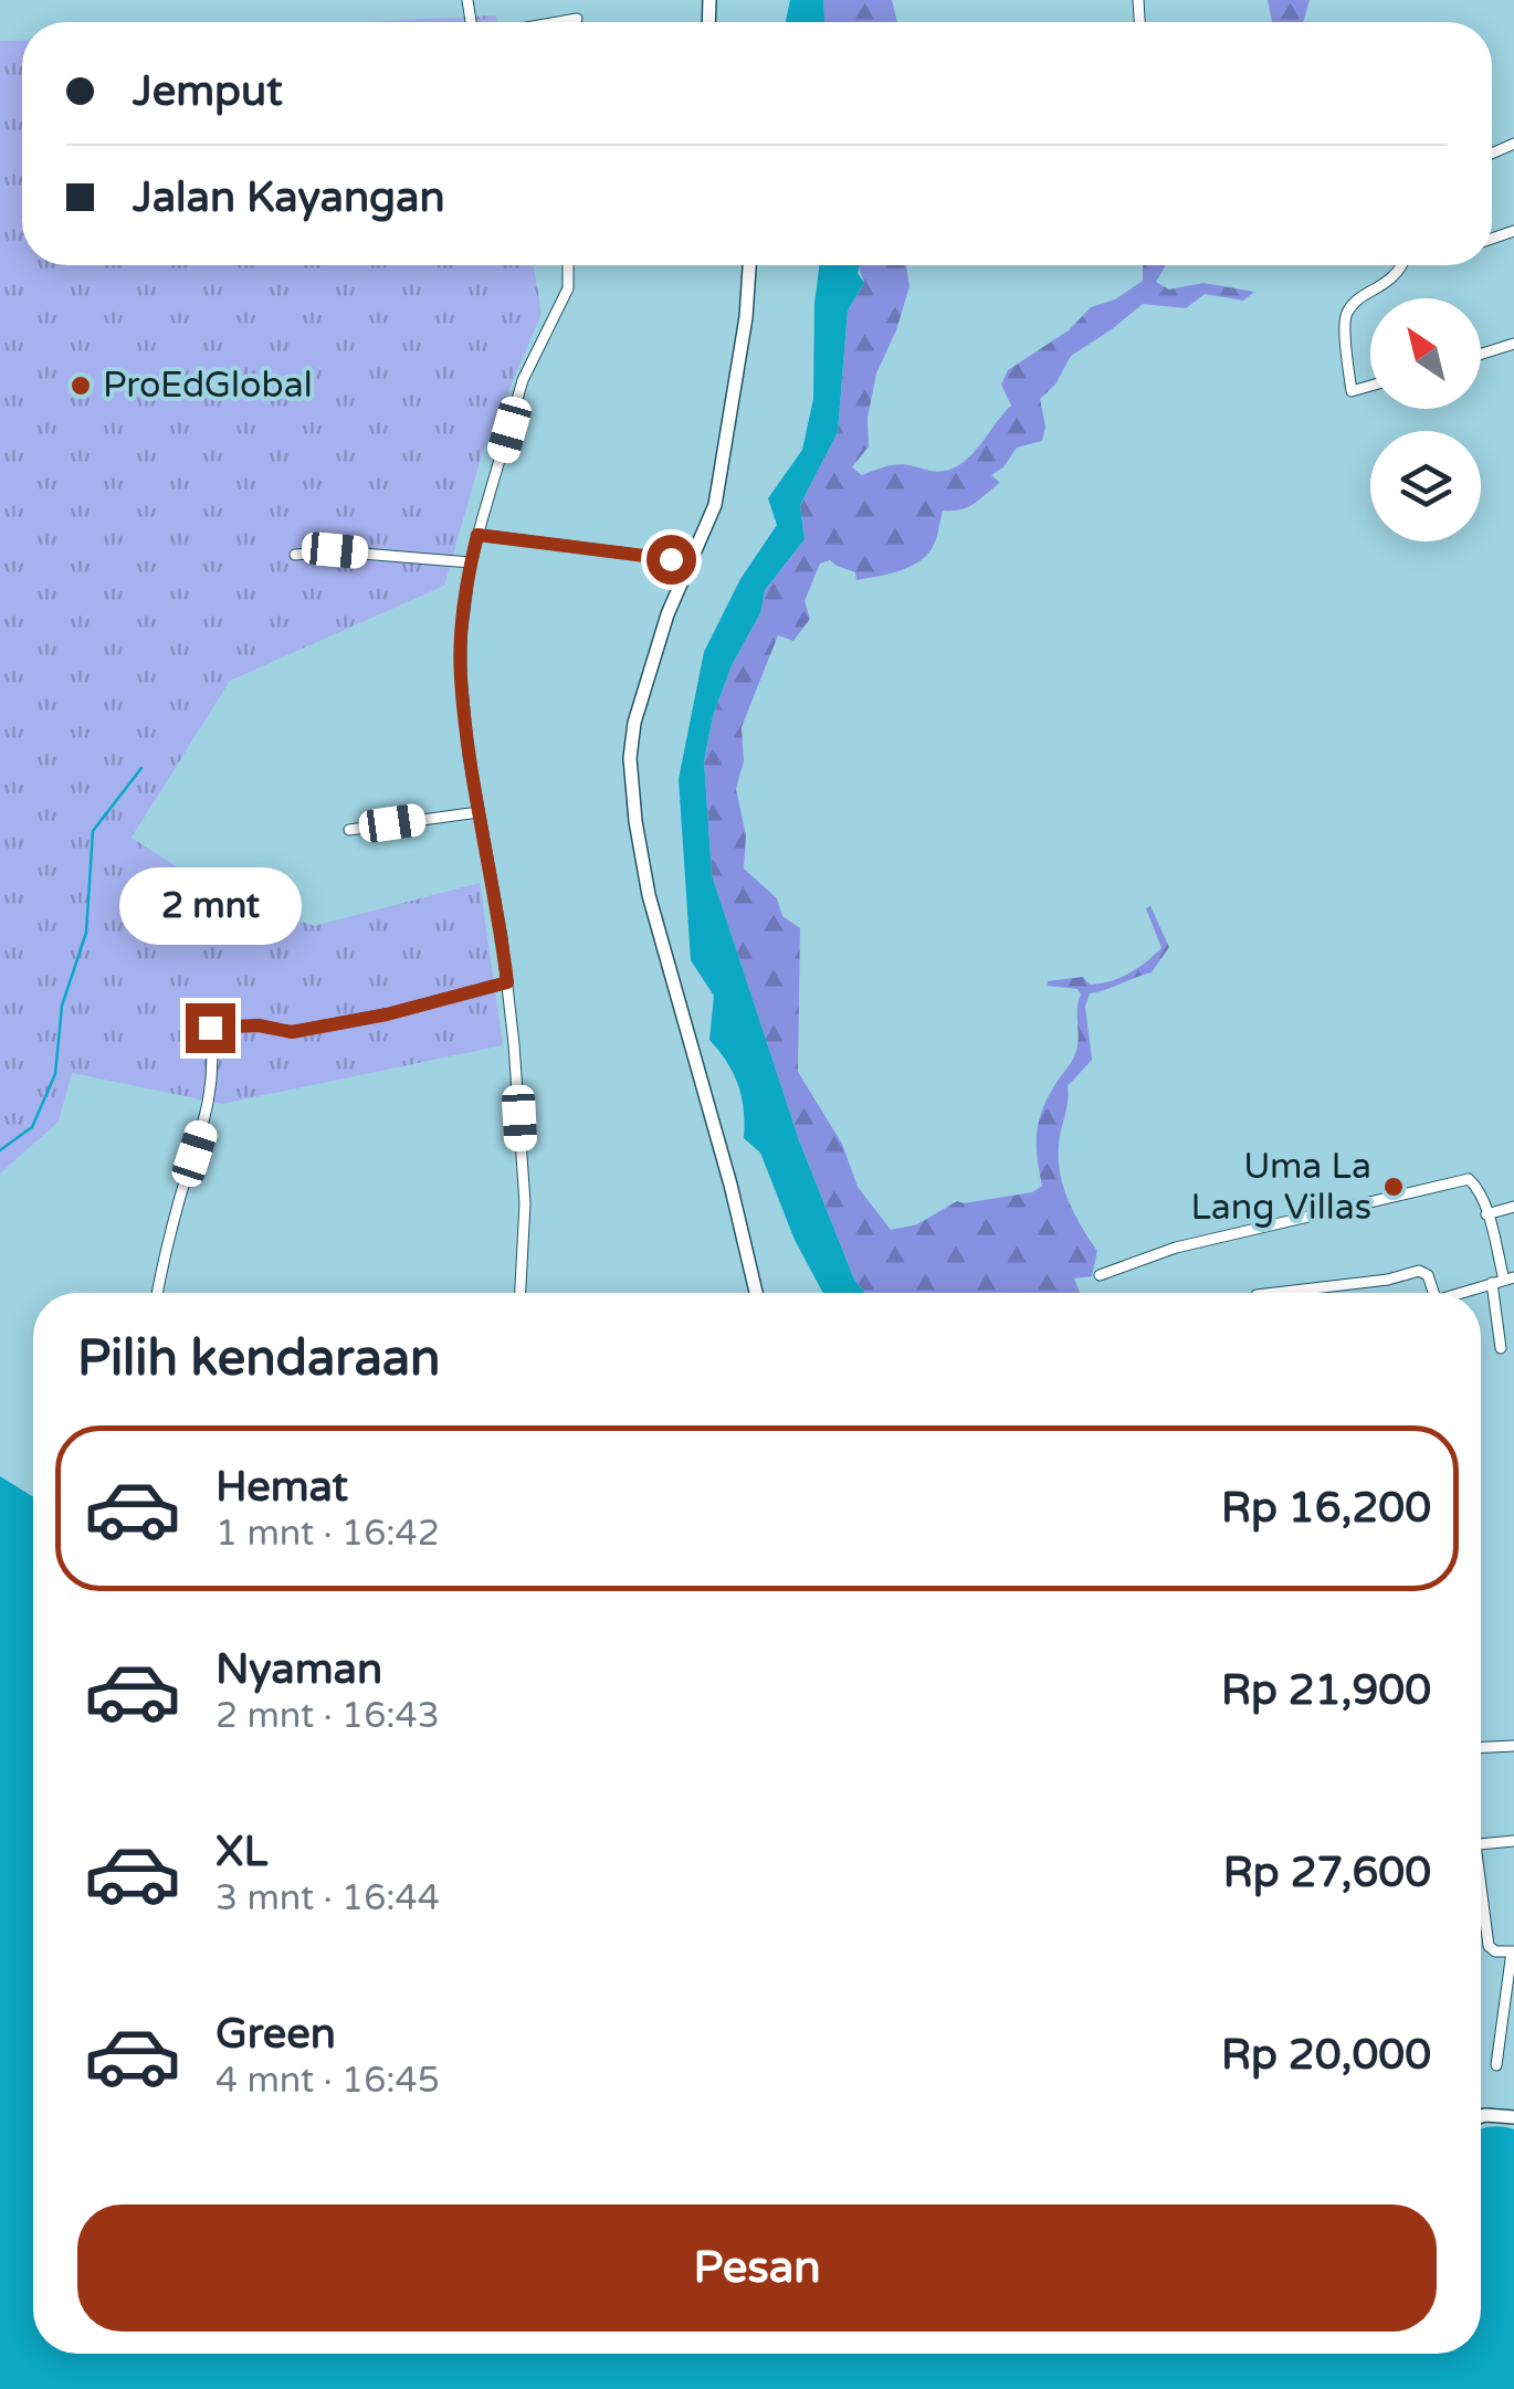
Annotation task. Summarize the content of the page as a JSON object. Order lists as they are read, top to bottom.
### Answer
{
  "places": ["ProEdGlobal", "Uma La Lang Villas"],
  "north": "top left",
  "page": {
    "banner": ["Jemput", "Jalan Kayangan"],
    "bubble": "2 mnt",
    "heading": "Pilih kendaraan",
    "list": [
      {
        "name": "Hemat",
        "note": "1 mnt · 16:42",
        "value": "Rp 16,200"
      },
      {
        "name": "Nyaman",
        "note": "2 mnt · 16:43",
        "value": "Rp 21,900"
      },
      {
        "name": "XL",
        "note": "3 mnt · 16:44",
        "value": "Rp 27,600"
      },
      {
        "name": "Green",
        "note": "4 mnt · 16:45",
        "value": "Rp 20,000"
      }
    ],
    "buttons": "Pesan"
  }
}
